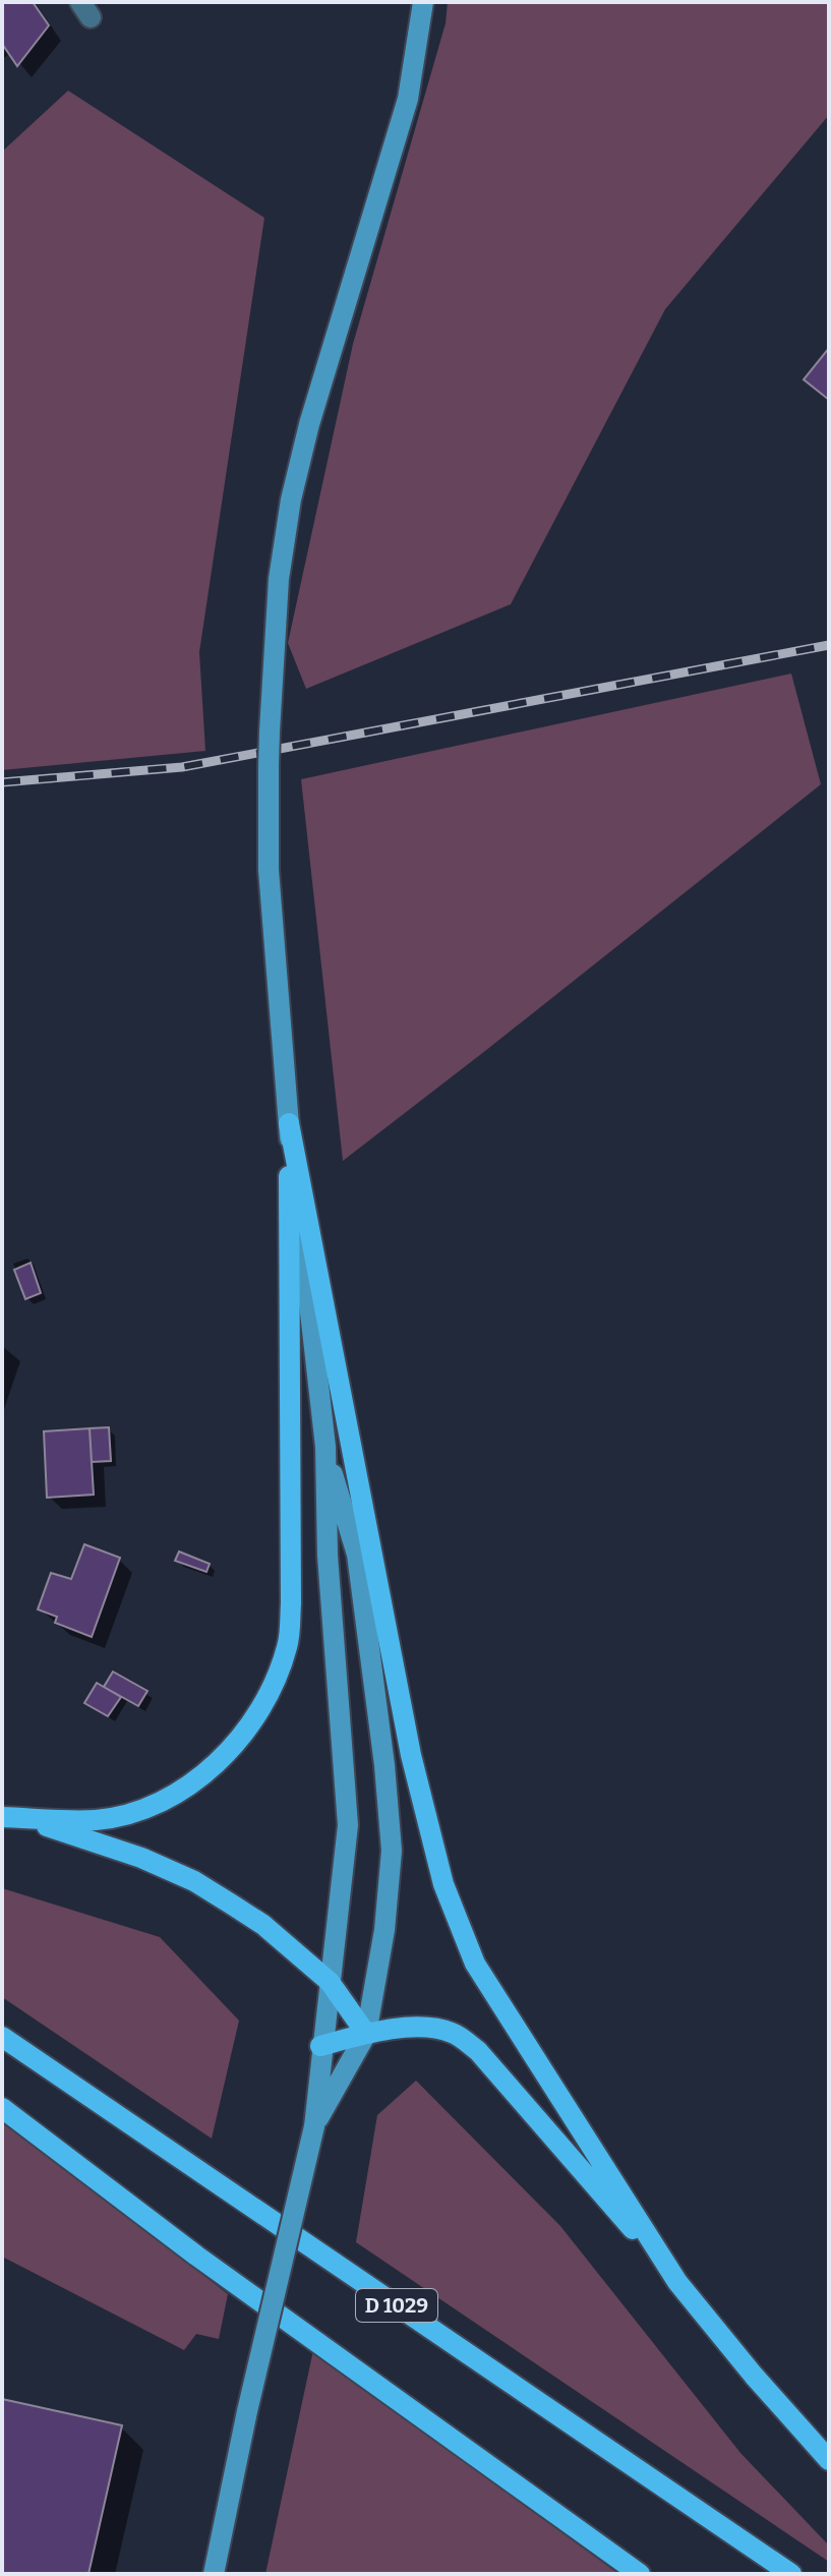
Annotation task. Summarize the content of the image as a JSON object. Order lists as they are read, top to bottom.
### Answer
{
  "streets": {
    "main road": ["D 1029"]
  }
}
